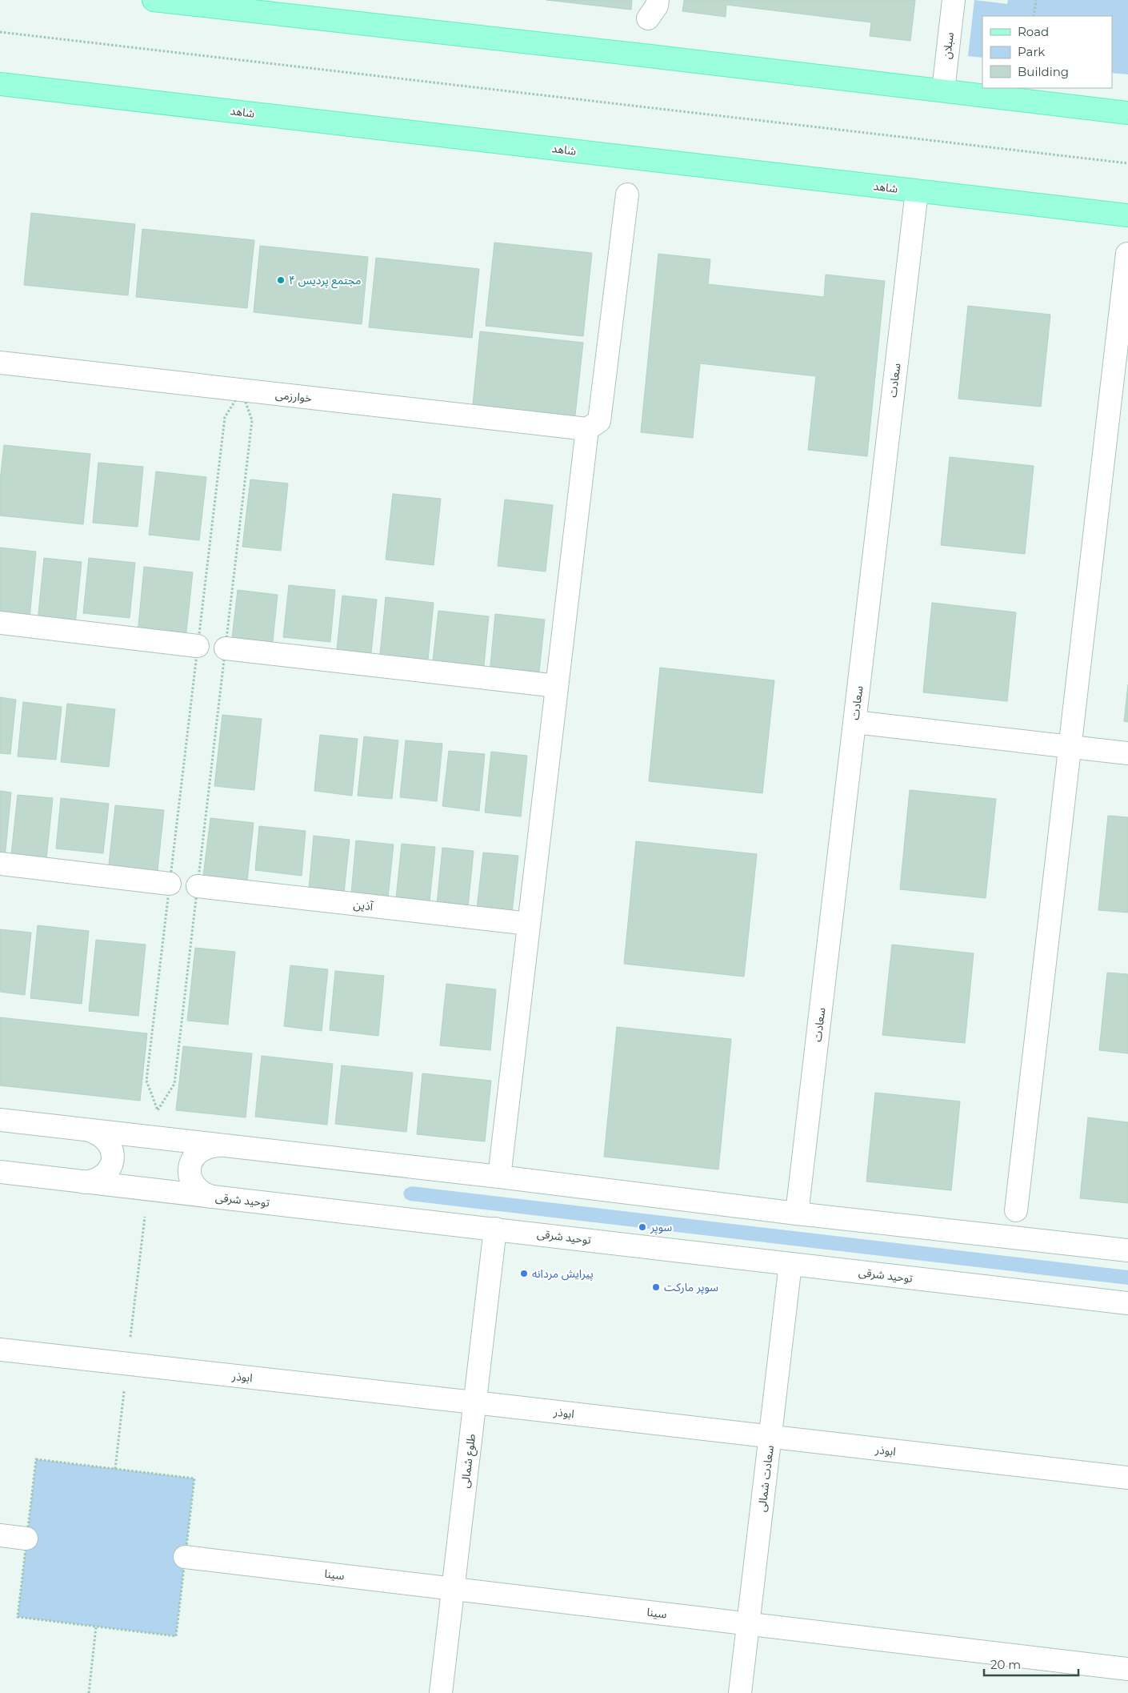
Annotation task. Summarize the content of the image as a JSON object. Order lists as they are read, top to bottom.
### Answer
{
  "streets": {
    "main road": ["شاهد"],
    "street": [
      "سبلان",
      "سعادت",
      "خوارزمی",
      "آذین",
      "توحید شرقی",
      "ابوذر",
      "طلوع شمالی",
      "سعادت شمالی",
      "سینا"
    ]
  },
  "crossings": [
    ["شاهد", "سعادت"],
    ["توحید شرقی", "طلوع شمالی"],
    ["توحید شرقی", "سعادت شمالی"],
    ["ابوذر", "طلوع شمالی"],
    ["ابوذر", "سعادت شمالی"],
    ["طلوع شمالی", "سینا"],
    ["سعادت شمالی", "سینا"]
  ],
  "places": [
    "مجتمع پردیس ۴",
    "سوپر",
    "پیرایش مردانه",
    "سوپر مارکت"
  ],
  "legend": ["Road", "Park", "Building"],
  "scale_bar": "20 m"
}
